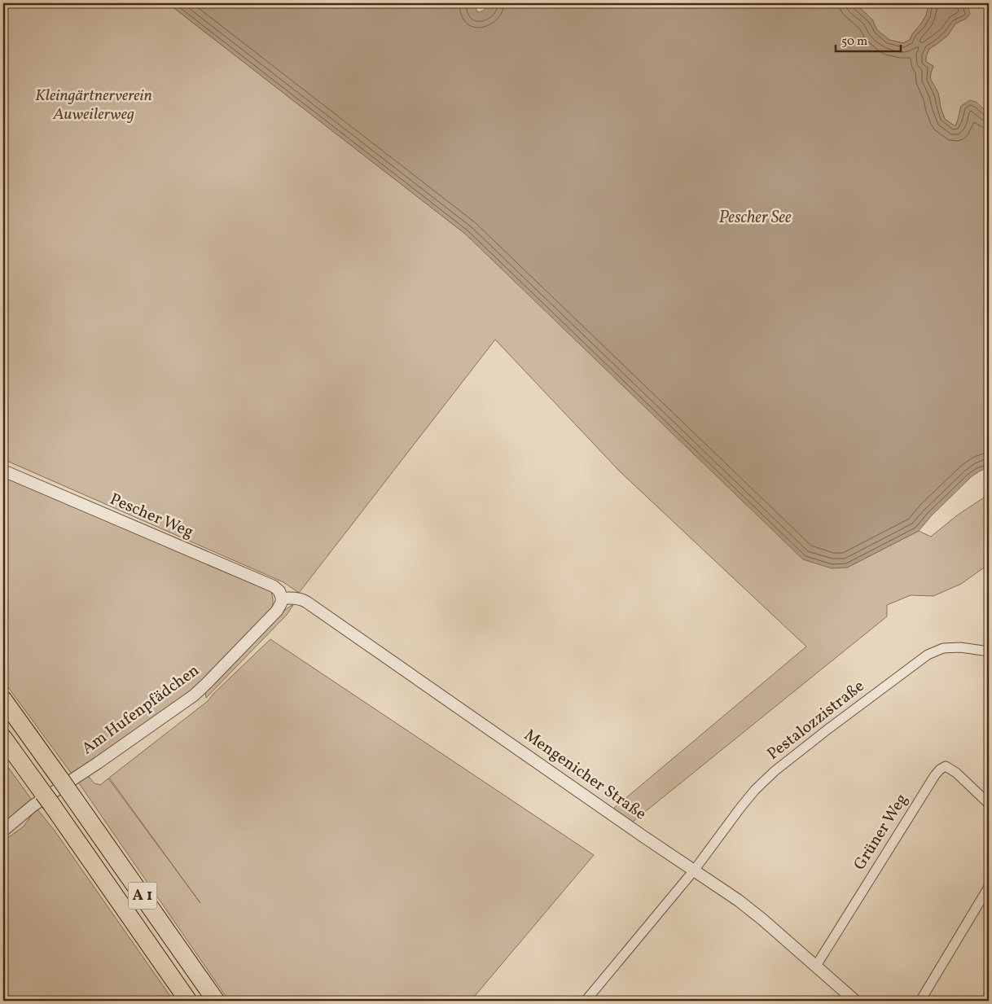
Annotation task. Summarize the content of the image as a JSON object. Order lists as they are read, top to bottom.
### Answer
{
  "streets": {
    "highway": ["A 1"],
    "street": [
      "Pescher Weg",
      "Am Hufenpfädchen",
      "Pestalozzistraße",
      "Mengenicher Straße",
      "Grüner Weg"
    ]
  },
  "crossings": [
    ["Pescher Weg", "Am Hufenpfädchen"],
    ["Pescher Weg", "Mengenicher Straße"],
    ["Am Hufenpfädchen", "Mengenicher Straße"],
    ["Pestalozzistraße", "Mengenicher Straße"],
    ["Mengenicher Straße", "Grüner Weg"]
  ],
  "water": ["Pescher See"],
  "parks": ["Kleingärtnerverein Auweilerweg"],
  "scale_bar": "50 m"
}
